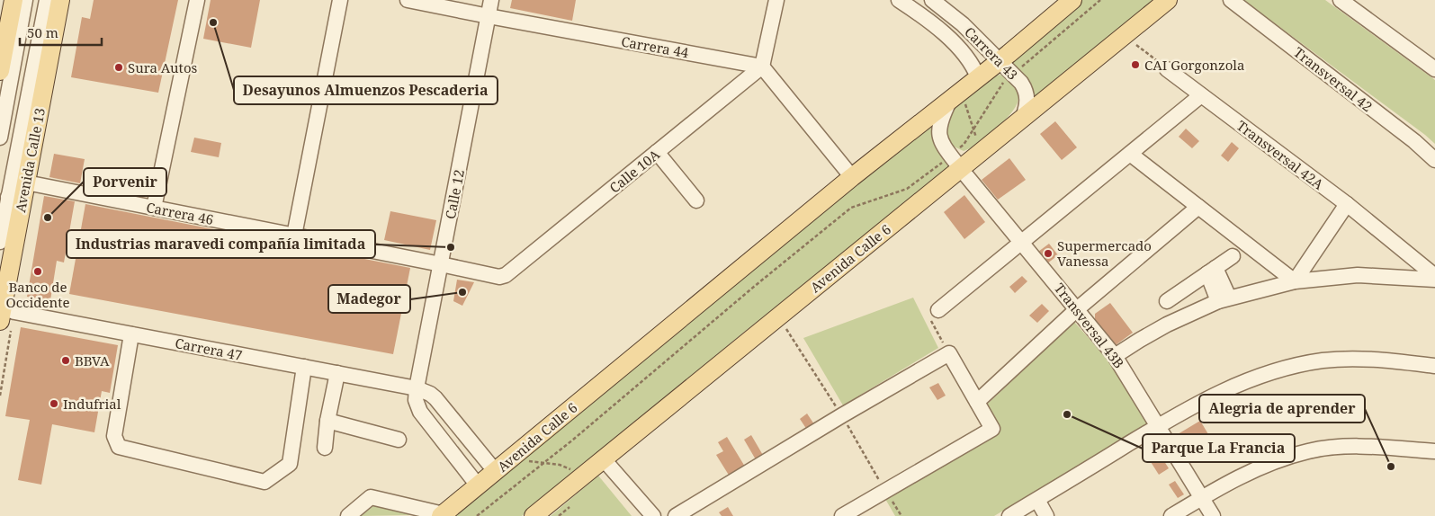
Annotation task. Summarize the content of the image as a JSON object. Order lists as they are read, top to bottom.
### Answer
{
  "streets": {
    "main road": ["Avenida Calle 13", "Avenida Calle 6"],
    "street": [
      "Carrera 44",
      "Carrera 43",
      "Transversal 42",
      "Transversal 42A",
      "Calle 10A",
      "Calle 12",
      "Carrera 46",
      "Transversal 43B",
      "Carrera 47"
    ]
  },
  "crossings": [
    ["Carrera 44", "Calle 10A"],
    ["Carrera 44", "Calle 12"],
    ["Carrera 43", "Avenida Calle 6"],
    ["Avenida Calle 13", "Carrera 46"],
    ["Avenida Calle 13", "Carrera 47"],
    ["Calle 10A", "Calle 12"],
    ["Calle 10A", "Carrera 46"],
    ["Calle 12", "Carrera 46"],
    ["Calle 12", "Carrera 47"],
    ["Avenida Calle 6", "Transversal 43B"],
    ["Avenida Calle 6", "Carrera 47"]
  ],
  "places": [
    "Desayunos Almuenzos Pescaderia",
    "CAI Gorgonzola",
    "Sura Autos",
    "Porvenir",
    "Industrias maravedi compañía limitada",
    "Supermercado Vanessa",
    "Banco de Occidente",
    "Madegor",
    "BBVA",
    "Indufrial",
    "Parque La Francia",
    "Alegria de aprender"
  ],
  "scale_bar": "50 m"
}
